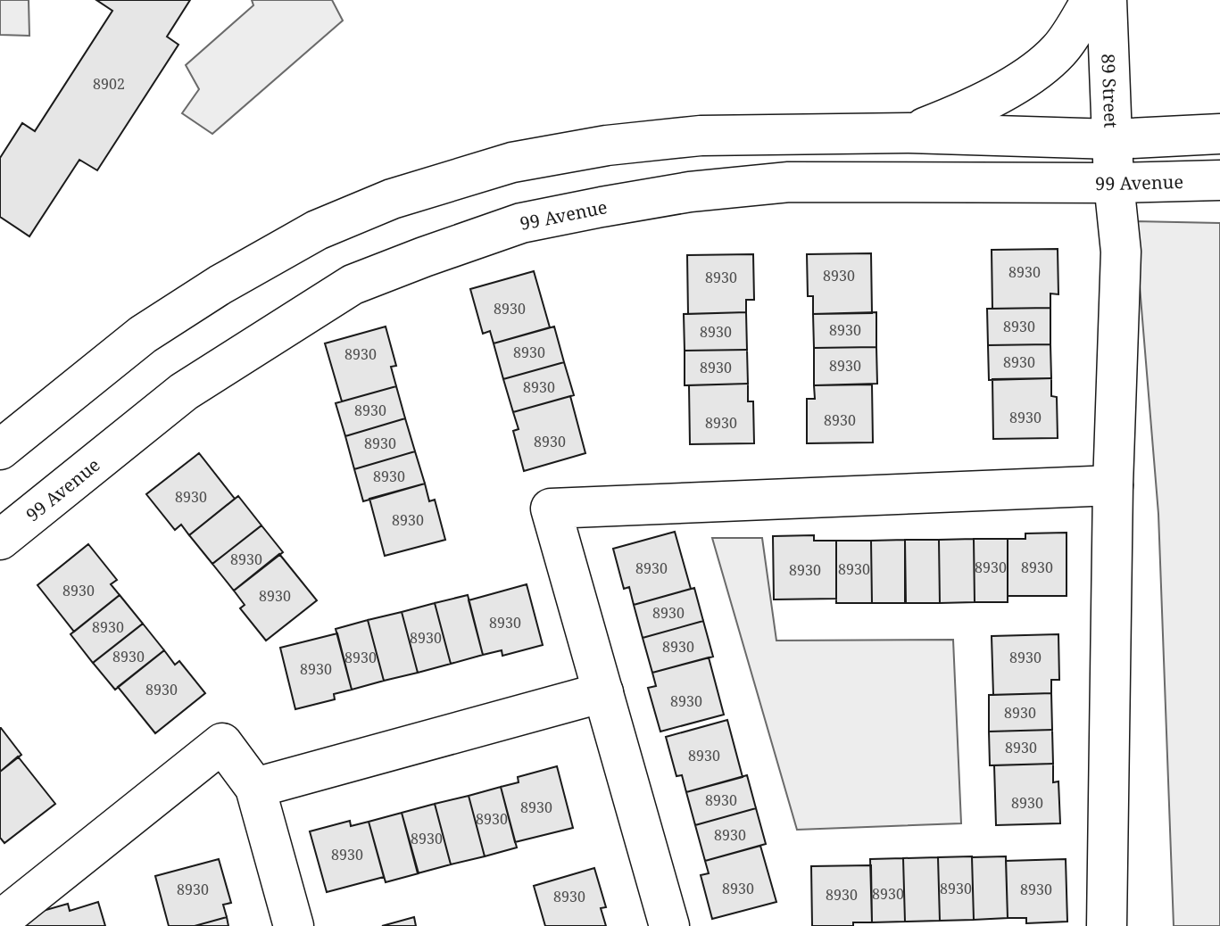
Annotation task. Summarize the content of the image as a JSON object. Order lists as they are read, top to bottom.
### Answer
{
  "streets": {
    "street": ["89 Street", "99 Avenue"]
  },
  "crossings": [
    ["89 Street", "99 Avenue"]
  ],
  "house_numbers": [
    "8902",
    "8930",
    "8930",
    "8930",
    "8930",
    "8930",
    "8930",
    "8930",
    "8930",
    "8930",
    "8930",
    "8930",
    "8930",
    "8930",
    "8930",
    "8930",
    "8930",
    "8930",
    "8930",
    "8930",
    "8930",
    "8930",
    "8930",
    "8930",
    "8930",
    "8930",
    "8930",
    "8930",
    "8930",
    "8930",
    "8930",
    "8930",
    "8930",
    "8930",
    "8930",
    "8930",
    "8930",
    "8930",
    "8930",
    "8930",
    "8930",
    "8930",
    "8930",
    "8930",
    "8930",
    "8930",
    "8930",
    "8930",
    "8930",
    "8930",
    "8930",
    "8930",
    "8930",
    "8930",
    "8930",
    "8930",
    "8930",
    "8930",
    "8930"
  ]
}
